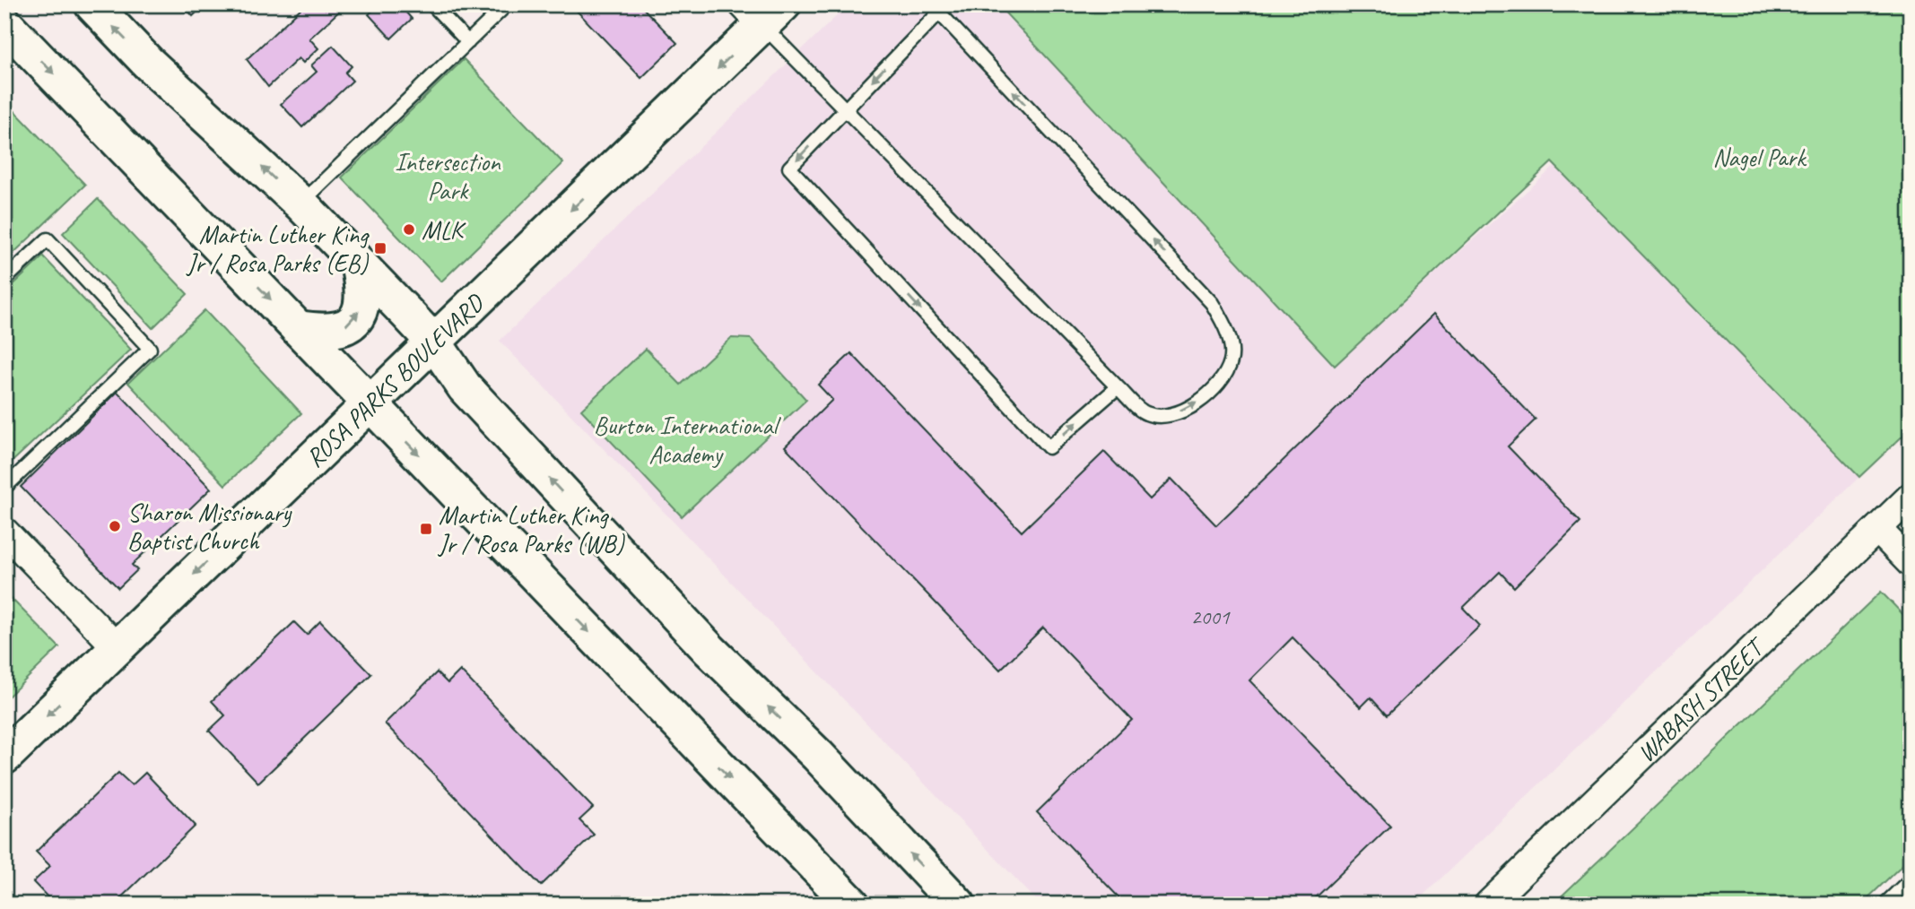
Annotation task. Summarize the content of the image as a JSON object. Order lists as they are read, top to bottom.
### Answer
{
  "streets": {
    "main road": ["ROSA PARKS BOULEVARD"],
    "street": ["WABASH STREET"]
  },
  "one_way": ["ROSA PARKS BOULEVARD"],
  "parks": ["Nagel Park", "Intersection Park", "Burton International Academy"],
  "places": {
    "other": ["MLK", "Sharon Missionary Baptist Church"],
    "transit": ["Martin Luther King Jr / Rosa Parks (EB)", "Martin Luther King Jr / Rosa Parks (WB)"]
  },
  "house_numbers": ["2001"]
}
